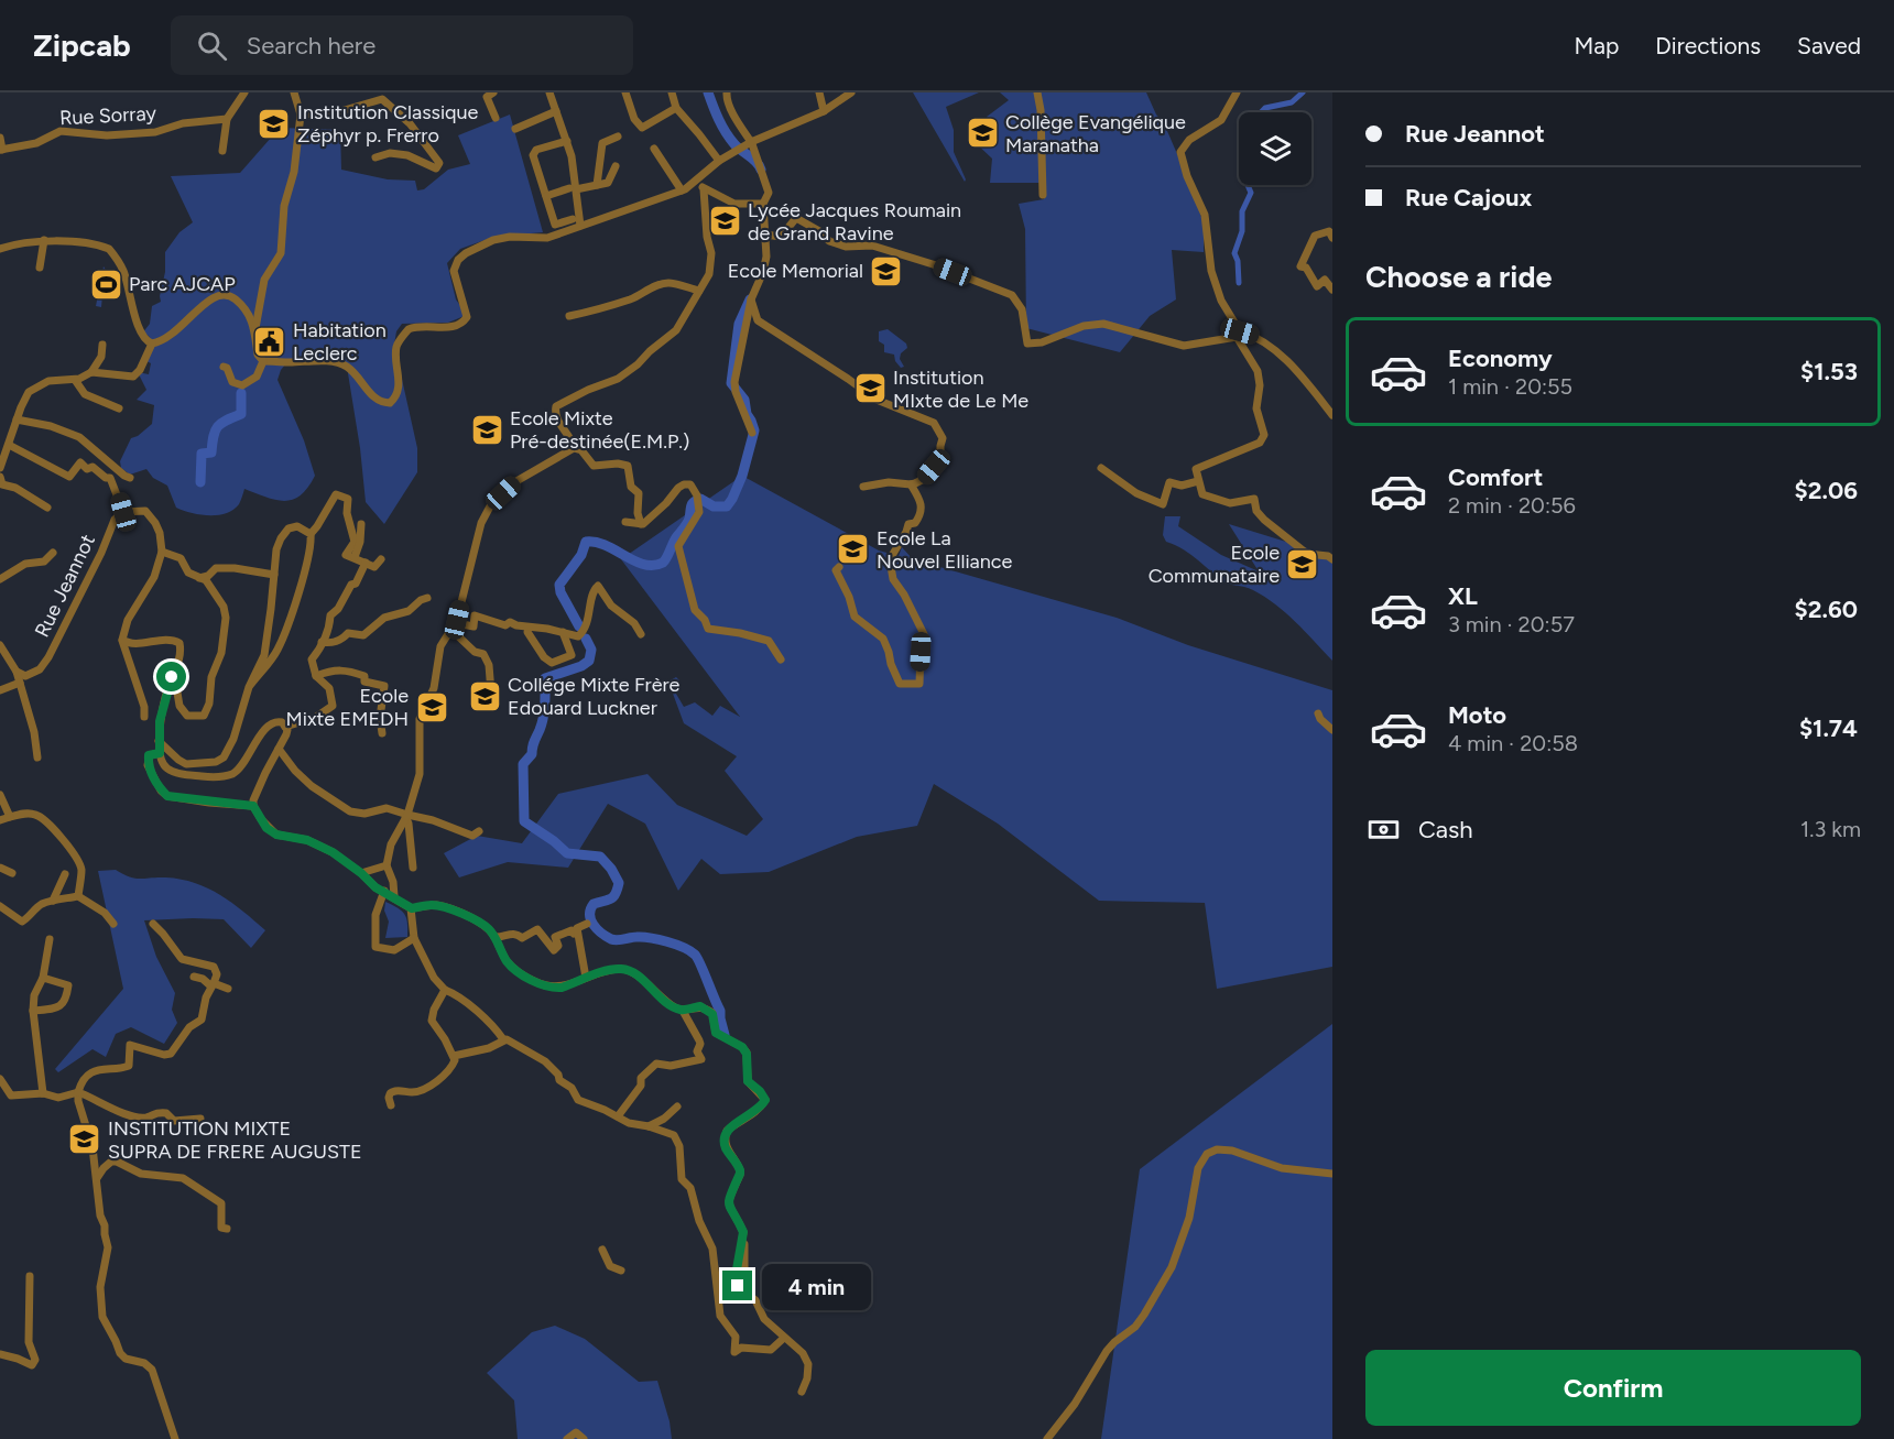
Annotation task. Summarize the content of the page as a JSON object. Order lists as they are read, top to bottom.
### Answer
{
  "streets": {
    "street": ["Rue Sorray", "Rue Jeannot"]
  },
  "places": {
    "school or university": [
      "Institution Classique Zéphyr p. Frerro",
      "Collège Evangélique Maranatha",
      "Lycée Jacques Roumain de Grand Ravine",
      "Ecole Memorial",
      "Institution MIxte de Le Me",
      "Ecole Mixte Pré-destinée(E.M.P.)",
      "Ecole La Nouvel Elliance",
      "Ecole Communataire",
      "Collége Mixte Frère Edouard Luckner",
      "Ecole Mixte EMEDH",
      "INSTITUTION MIXTE SUPRA DE FRERE AUGUSTE"
    ],
    "sports": ["Parc AJCAP"],
    "public building": ["Habitation Leclerc"]
  },
  "page": {
    "header": "Zipcab",
    "search": "Search here",
    "nav": ["Map", "Directions", "Saved"],
    "banner": ["Rue Jeannot", "Rue Cajoux"],
    "heading": "Choose a ride",
    "list": [
      {
        "name": "Economy",
        "note": "1 min · 20:55",
        "value": "$1.53"
      },
      {
        "name": "Comfort",
        "note": "2 min · 20:56",
        "value": "$2.06"
      },
      {
        "name": "XL",
        "note": "3 min · 20:57",
        "value": "$2.60"
      },
      {
        "name": "Moto",
        "note": "4 min · 20:58",
        "value": "$1.74"
      }
    ],
    "pay": ["Cash", "1.3 km"],
    "bubble": "4 min",
    "buttons": "Confirm"
  }
}
